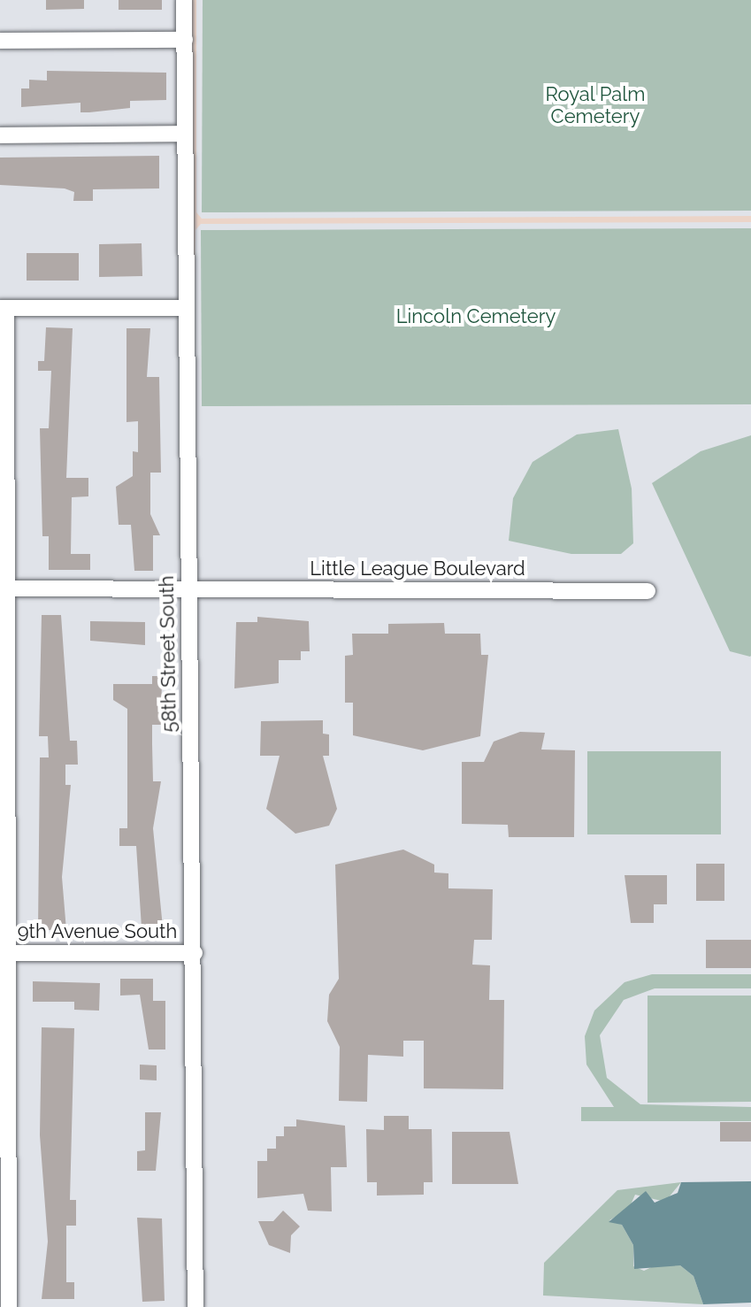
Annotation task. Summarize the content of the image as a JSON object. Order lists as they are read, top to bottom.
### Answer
{
  "streets": {
    "street": ["Little League Boulevard", "58th Street South", "9th Avenue South"]
  },
  "crossings": [
    ["Little League Boulevard", "58th Street South"],
    ["58th Street South", "9th Avenue South"]
  ],
  "parks": ["Royal Palm Cemetery", "Lincoln Cemetery"]
}
